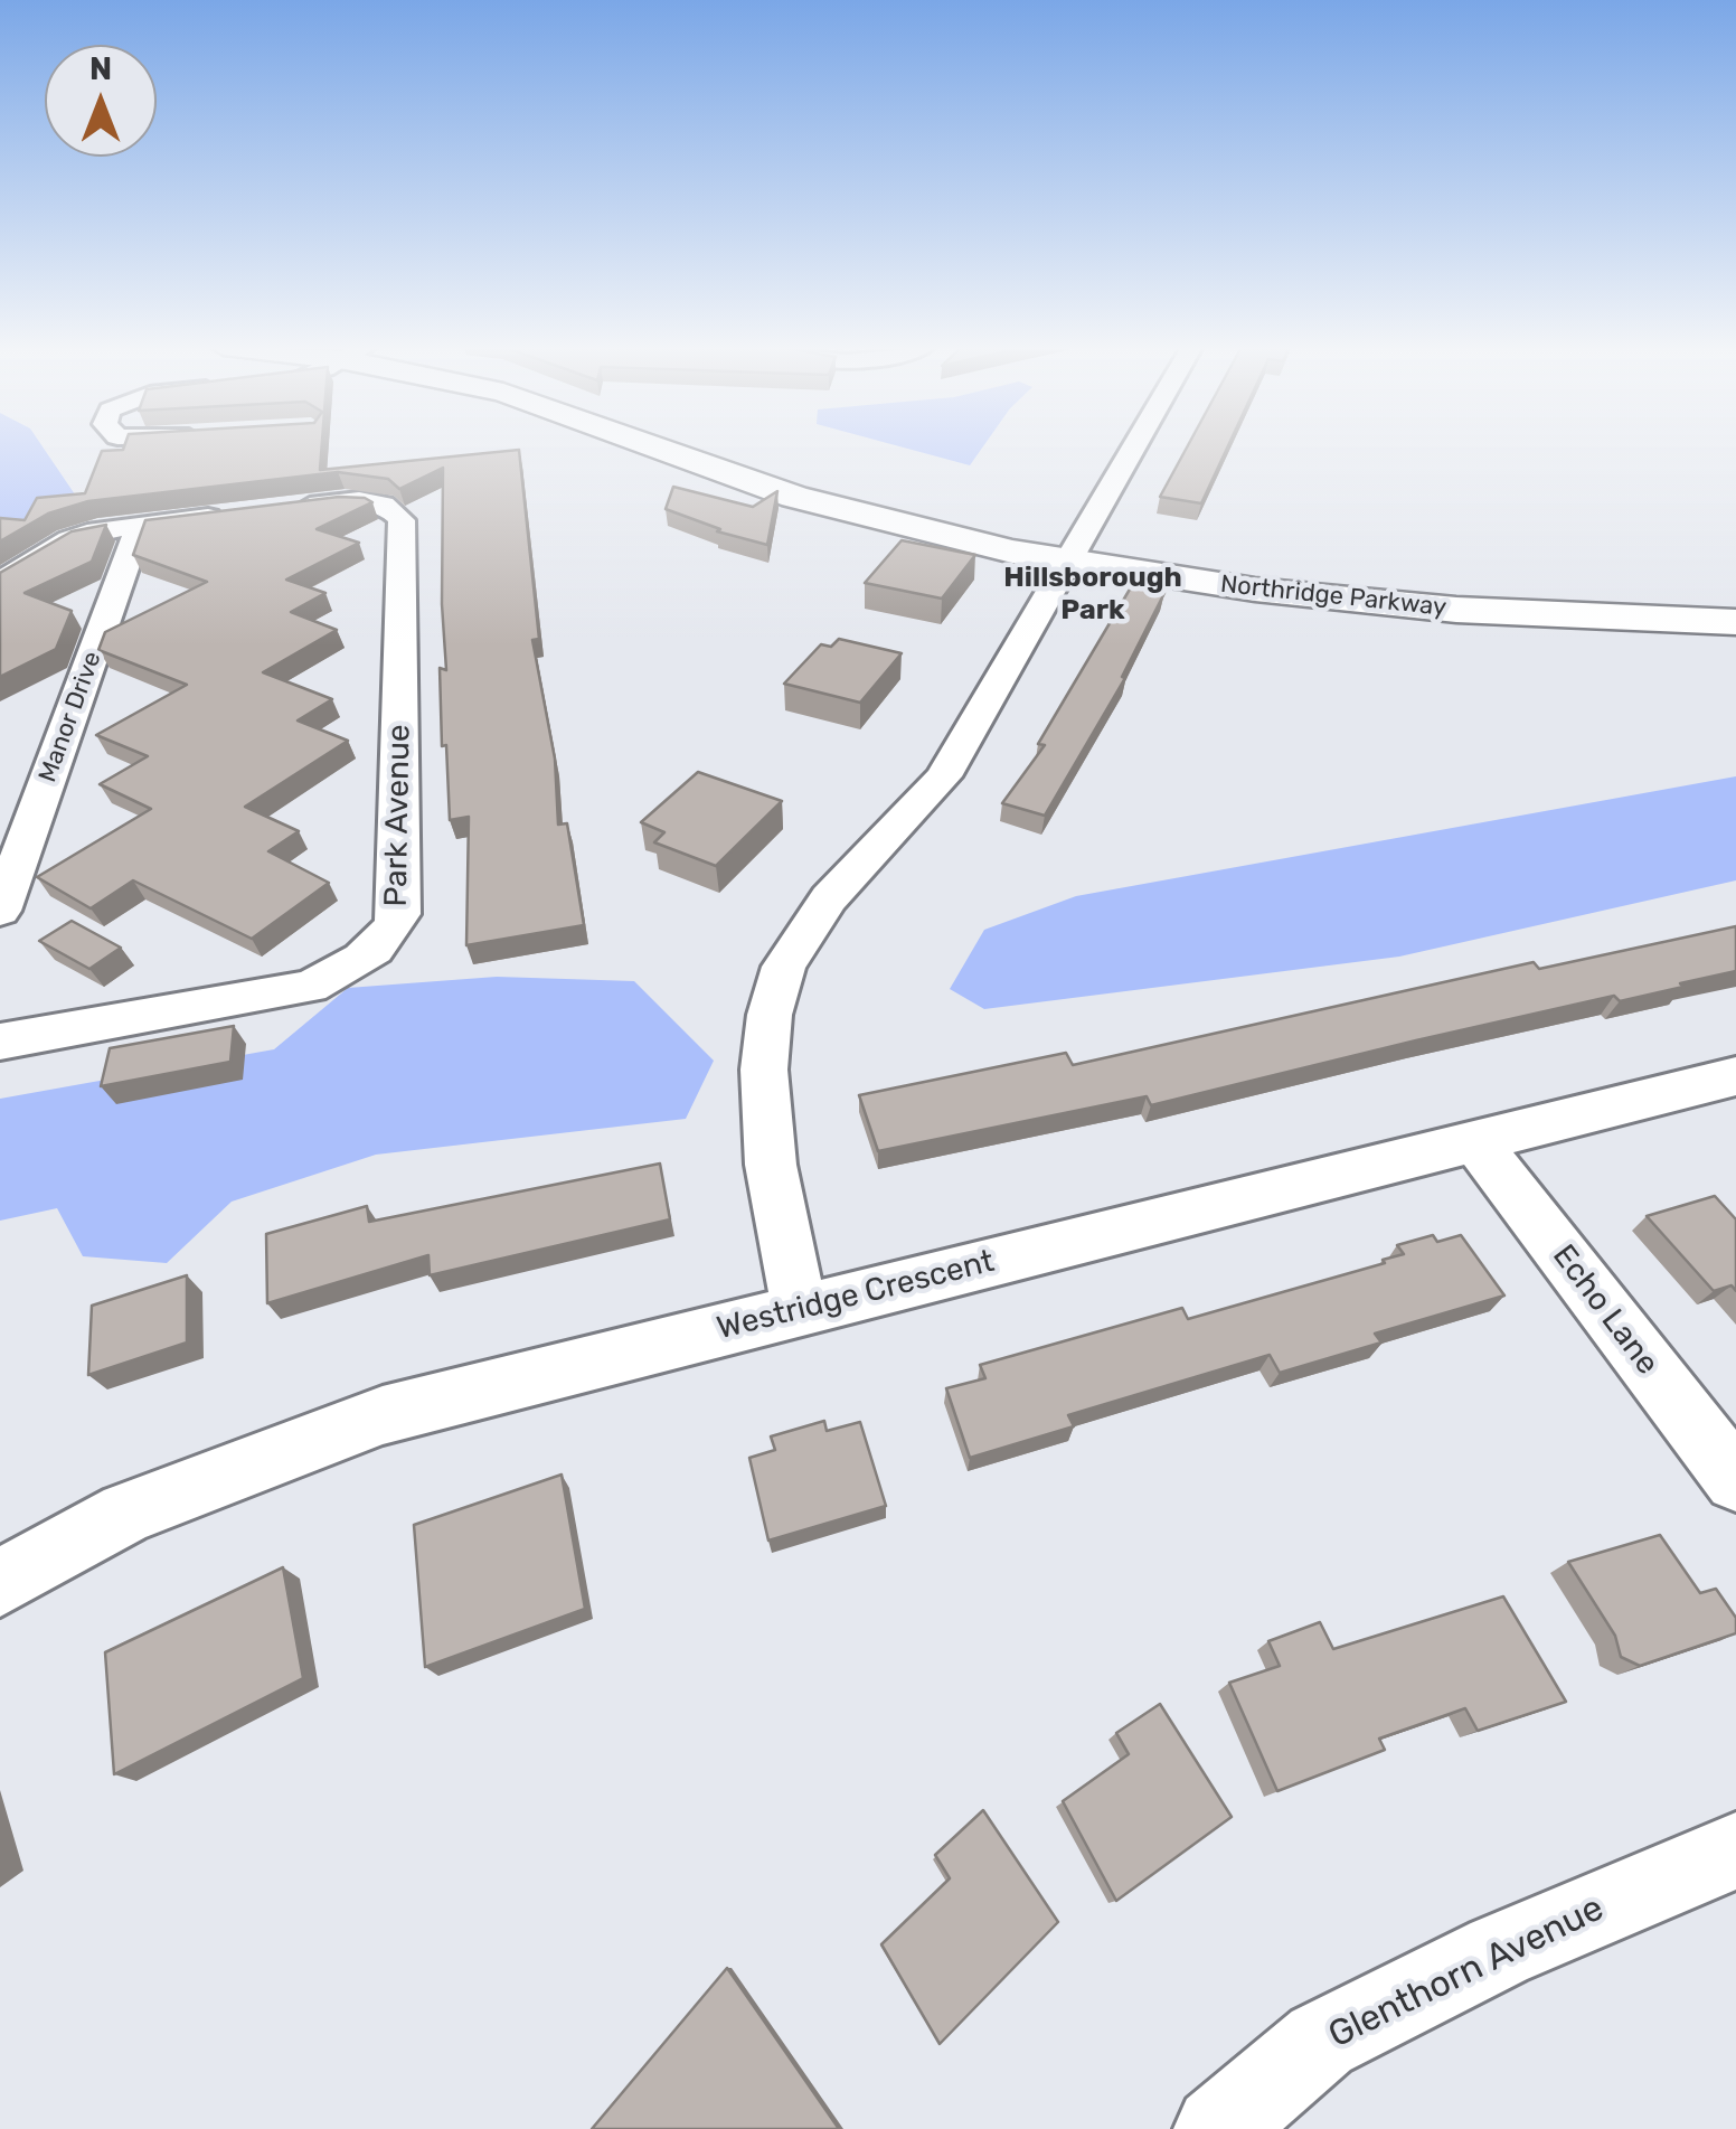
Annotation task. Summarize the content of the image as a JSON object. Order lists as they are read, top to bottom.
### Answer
{
  "streets": {
    "street": [
      "Northridge Parkway",
      "Manor Drive",
      "Park Avenue",
      "Westridge Crescent",
      "Echo Lane",
      "Glenthorn Avenue"
    ]
  },
  "crossings": [
    ["Westridge Crescent", "Echo Lane"]
  ],
  "districts": ["Hillsborough Park"],
  "north": "top"
}
